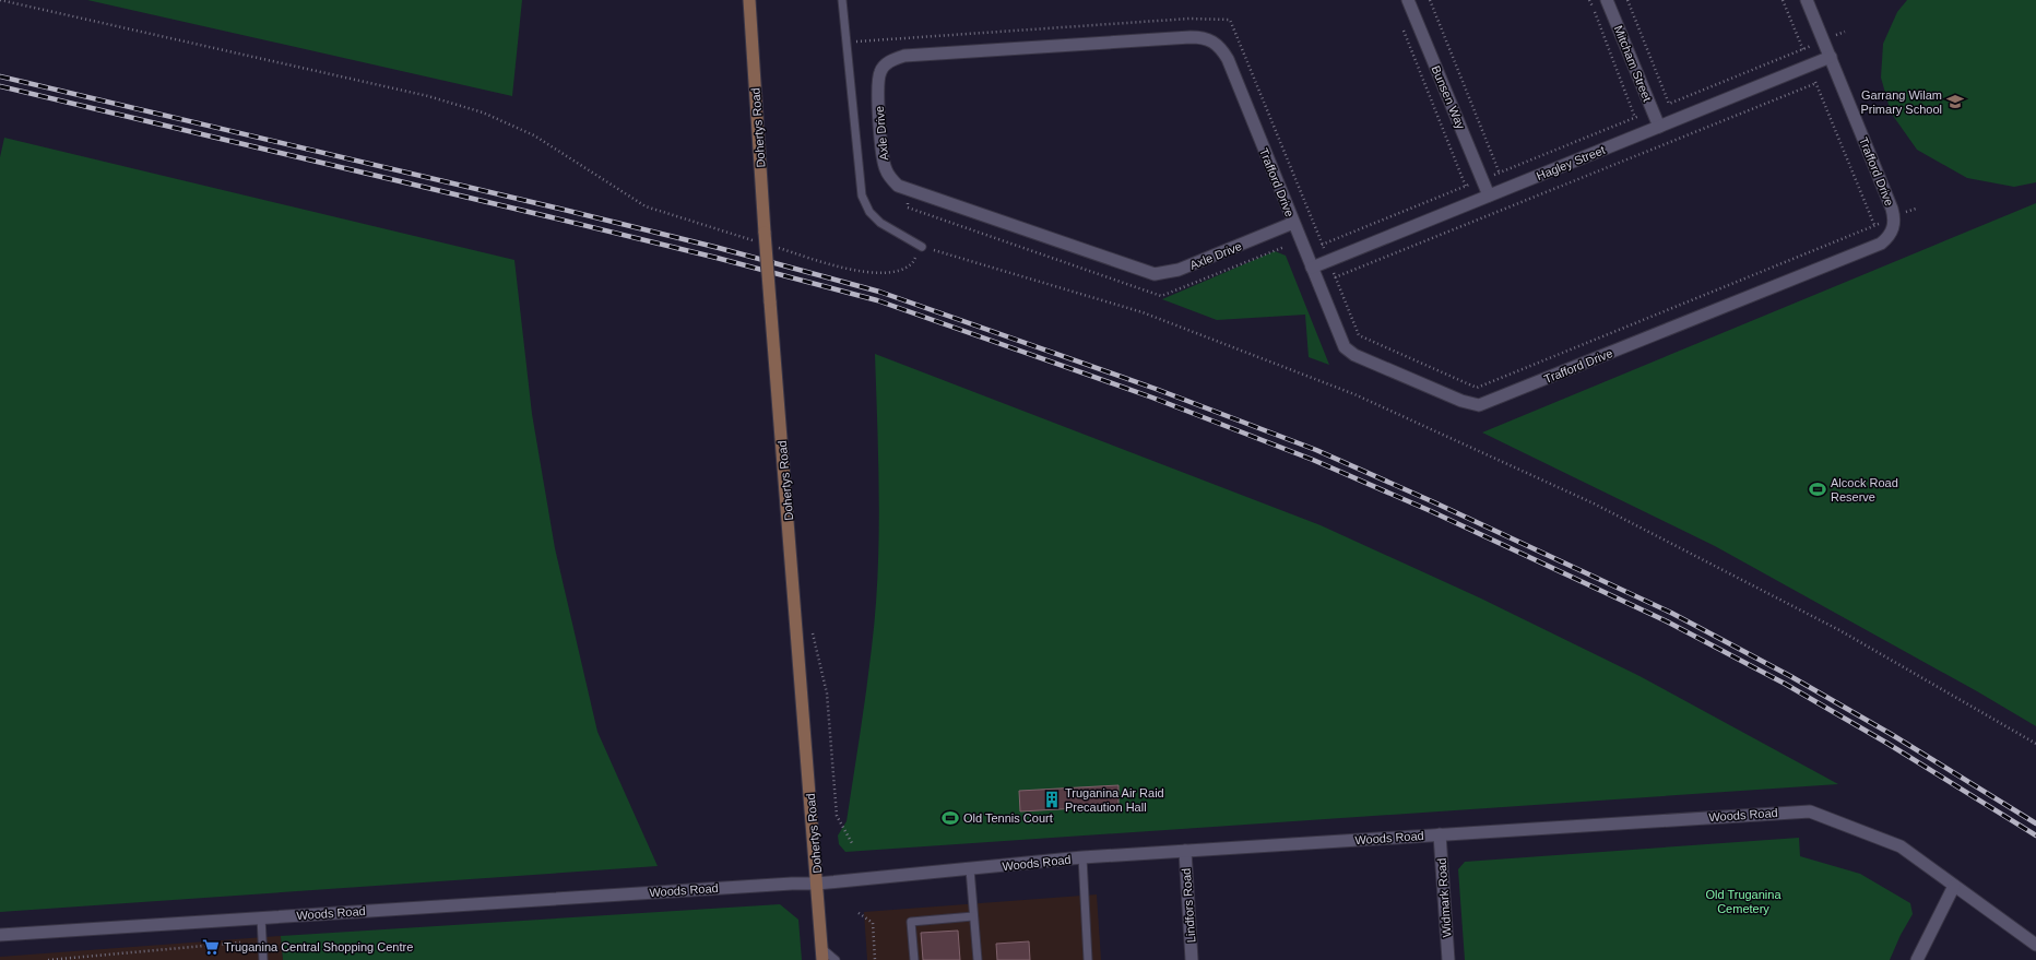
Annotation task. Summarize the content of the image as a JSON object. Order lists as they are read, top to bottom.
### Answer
{
  "streets": {
    "main road": ["Dohertys Road"],
    "street": [
      "Mitcham Street",
      "Bunsen Way",
      "Axle Drive",
      "Hagley Street",
      "Trafford Drive",
      "Woods Road",
      "Widmark Road",
      "Lindfors Road"
    ]
  },
  "crossings": [
    ["Mitcham Street", "Hagley Street"],
    ["Bunsen Way", "Hagley Street"],
    ["Dohertys Road", "Woods Road"],
    ["Axle Drive", "Trafford Drive"],
    ["Hagley Street", "Trafford Drive"],
    ["Woods Road", "Widmark Road"],
    ["Woods Road", "Lindfors Road"]
  ],
  "parks": ["Old Truganina Cemetery"],
  "places": {
    "school or university": ["Garrang Wilam Primary School"],
    "sports": ["Alcock Road Reserve", "Old Tennis Court"],
    "building": ["Truganina Air Raid Precaution Hall"],
    "supermarket": ["Truganina Central Shopping Centre"]
  }
}
